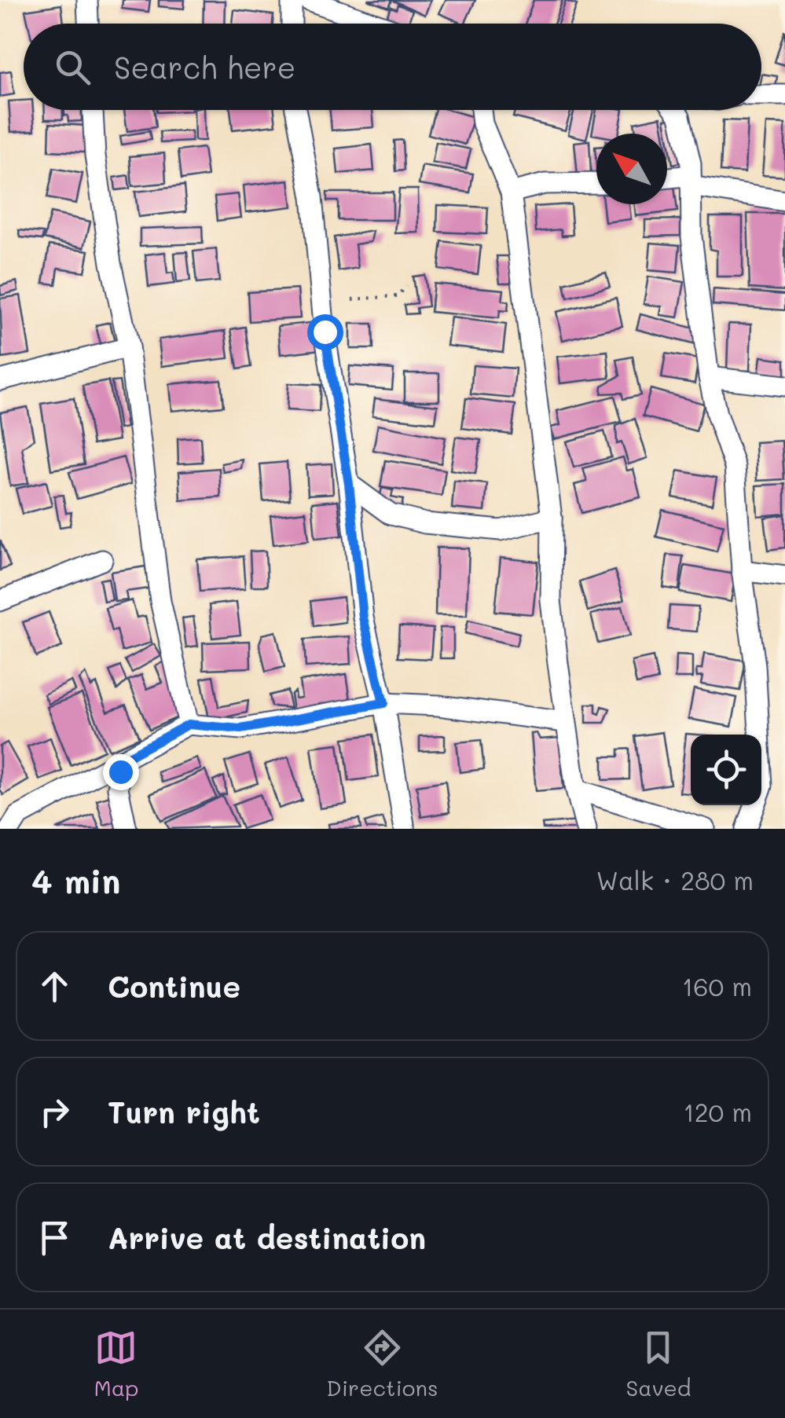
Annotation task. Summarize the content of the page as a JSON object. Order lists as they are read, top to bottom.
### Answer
{
  "north": "top left",
  "page": {
    "search": "Search here",
    "heading": ["4 min", "Walk · 280 m"],
    "list": [
      ["Continue", "160 m"],
      ["Turn right", "120 m"],
      "Arrive at destination"
    ],
    "nav": ["Map", "Directions", "Saved"]
  }
}
